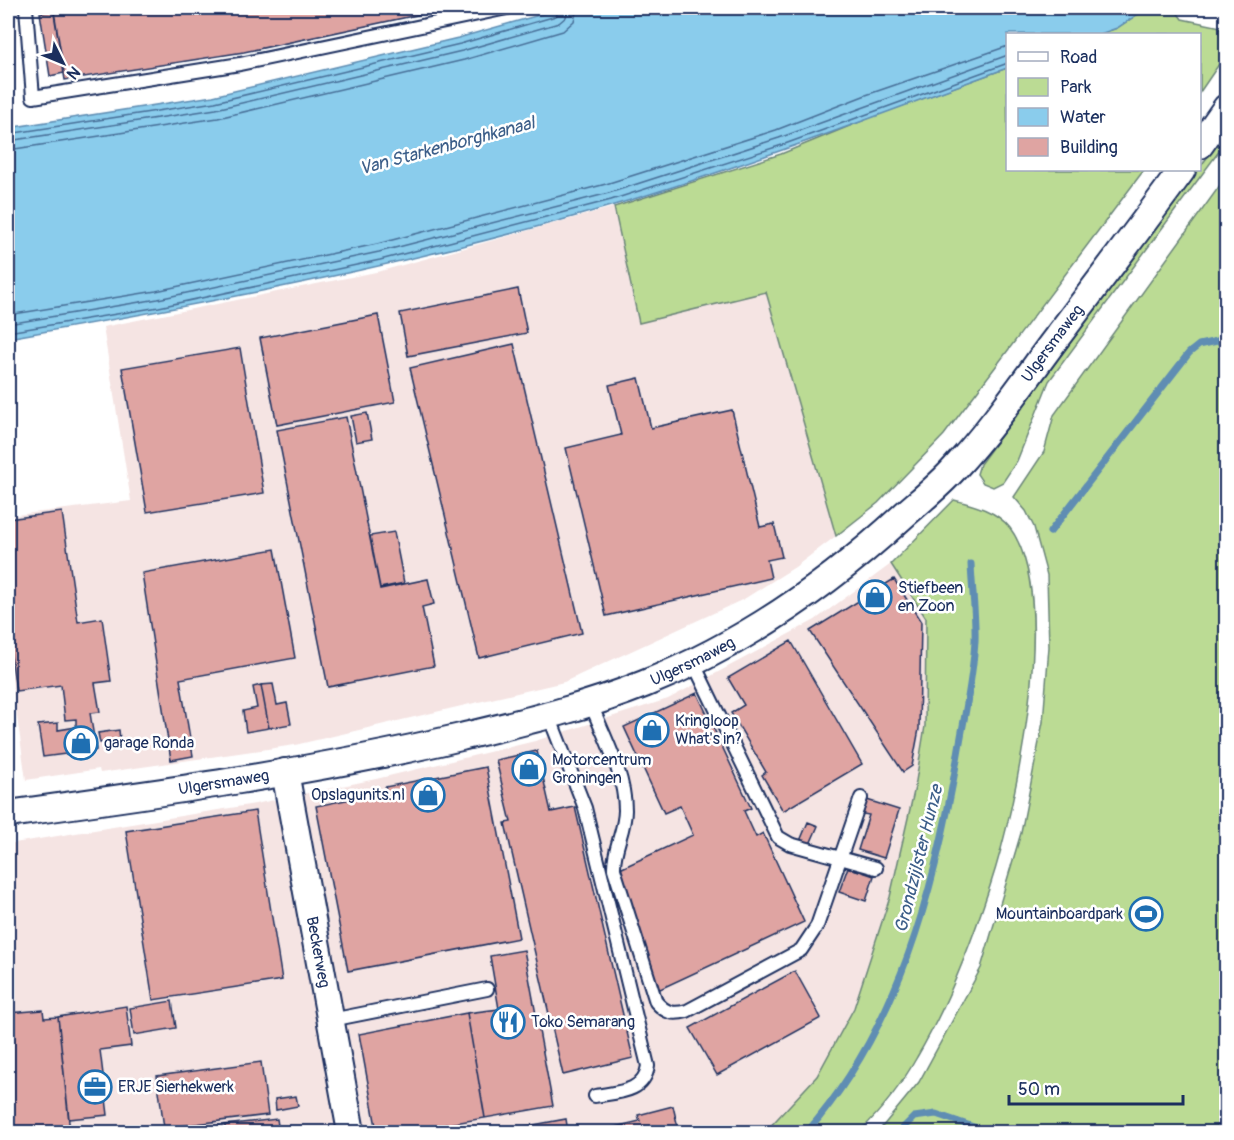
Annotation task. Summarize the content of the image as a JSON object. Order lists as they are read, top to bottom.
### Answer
{
  "streets": {
    "street": ["Ulgersmaweg", "Beckerweg"]
  },
  "crossings": [
    ["Ulgersmaweg", "Beckerweg"]
  ],
  "water": ["Van Starkenborghkanaal", "Grondzijlster Hunze"],
  "places": {
    "shop": [
      "Stiefbeen en Zoon",
      "Kringloop What's in?",
      "garage Ronda",
      "Motorcentrum Groningen",
      "Opslagunits.nl"
    ],
    "sports": ["Mountainboardpark"],
    "restaurant": ["Toko Semarang"],
    "office": ["ERJE Sierhekwerk"]
  },
  "legend": [
    "Road",
    "Park",
    "Water",
    "Building"
  ],
  "scale_bar": "50 m",
  "north": "bottom right"
}
